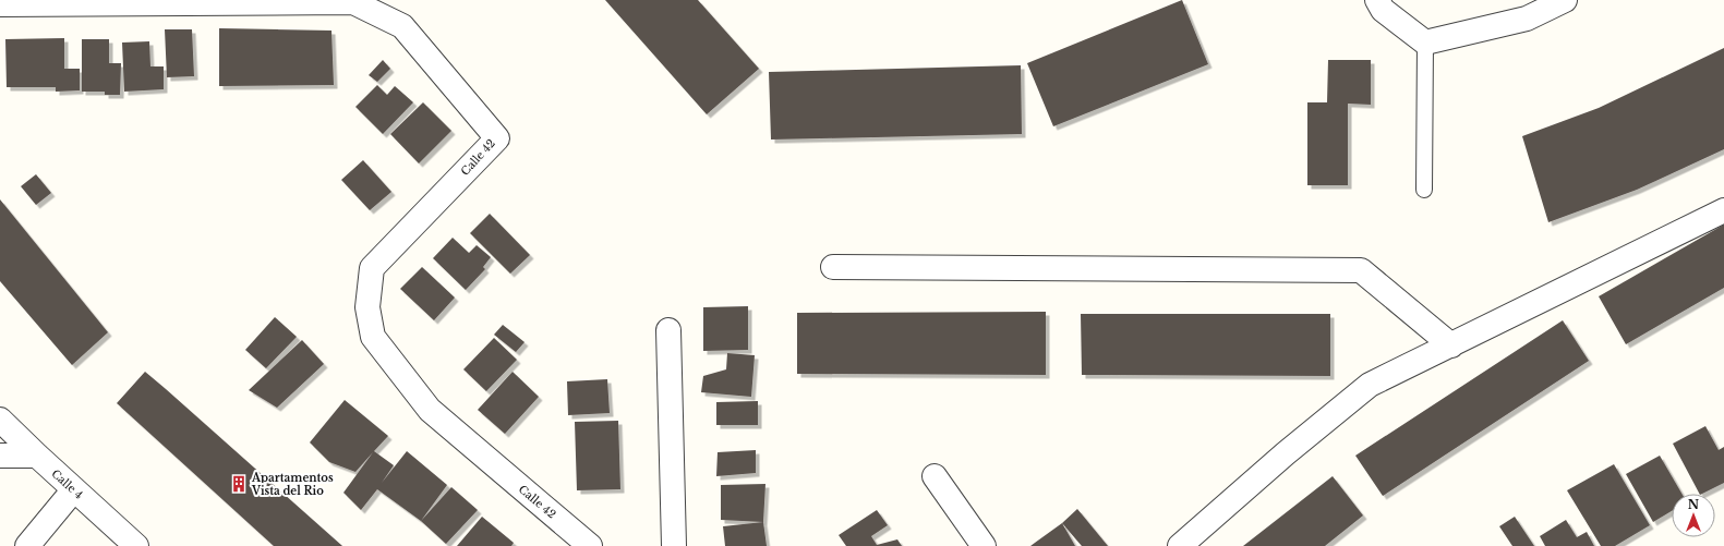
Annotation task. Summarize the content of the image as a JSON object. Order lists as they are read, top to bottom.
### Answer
{
  "streets": {
    "street": ["Calle 42", "Calle 4"]
  },
  "places": {
    "building": ["Apartamentos Vista del Rio"]
  },
  "north": "top"
}
